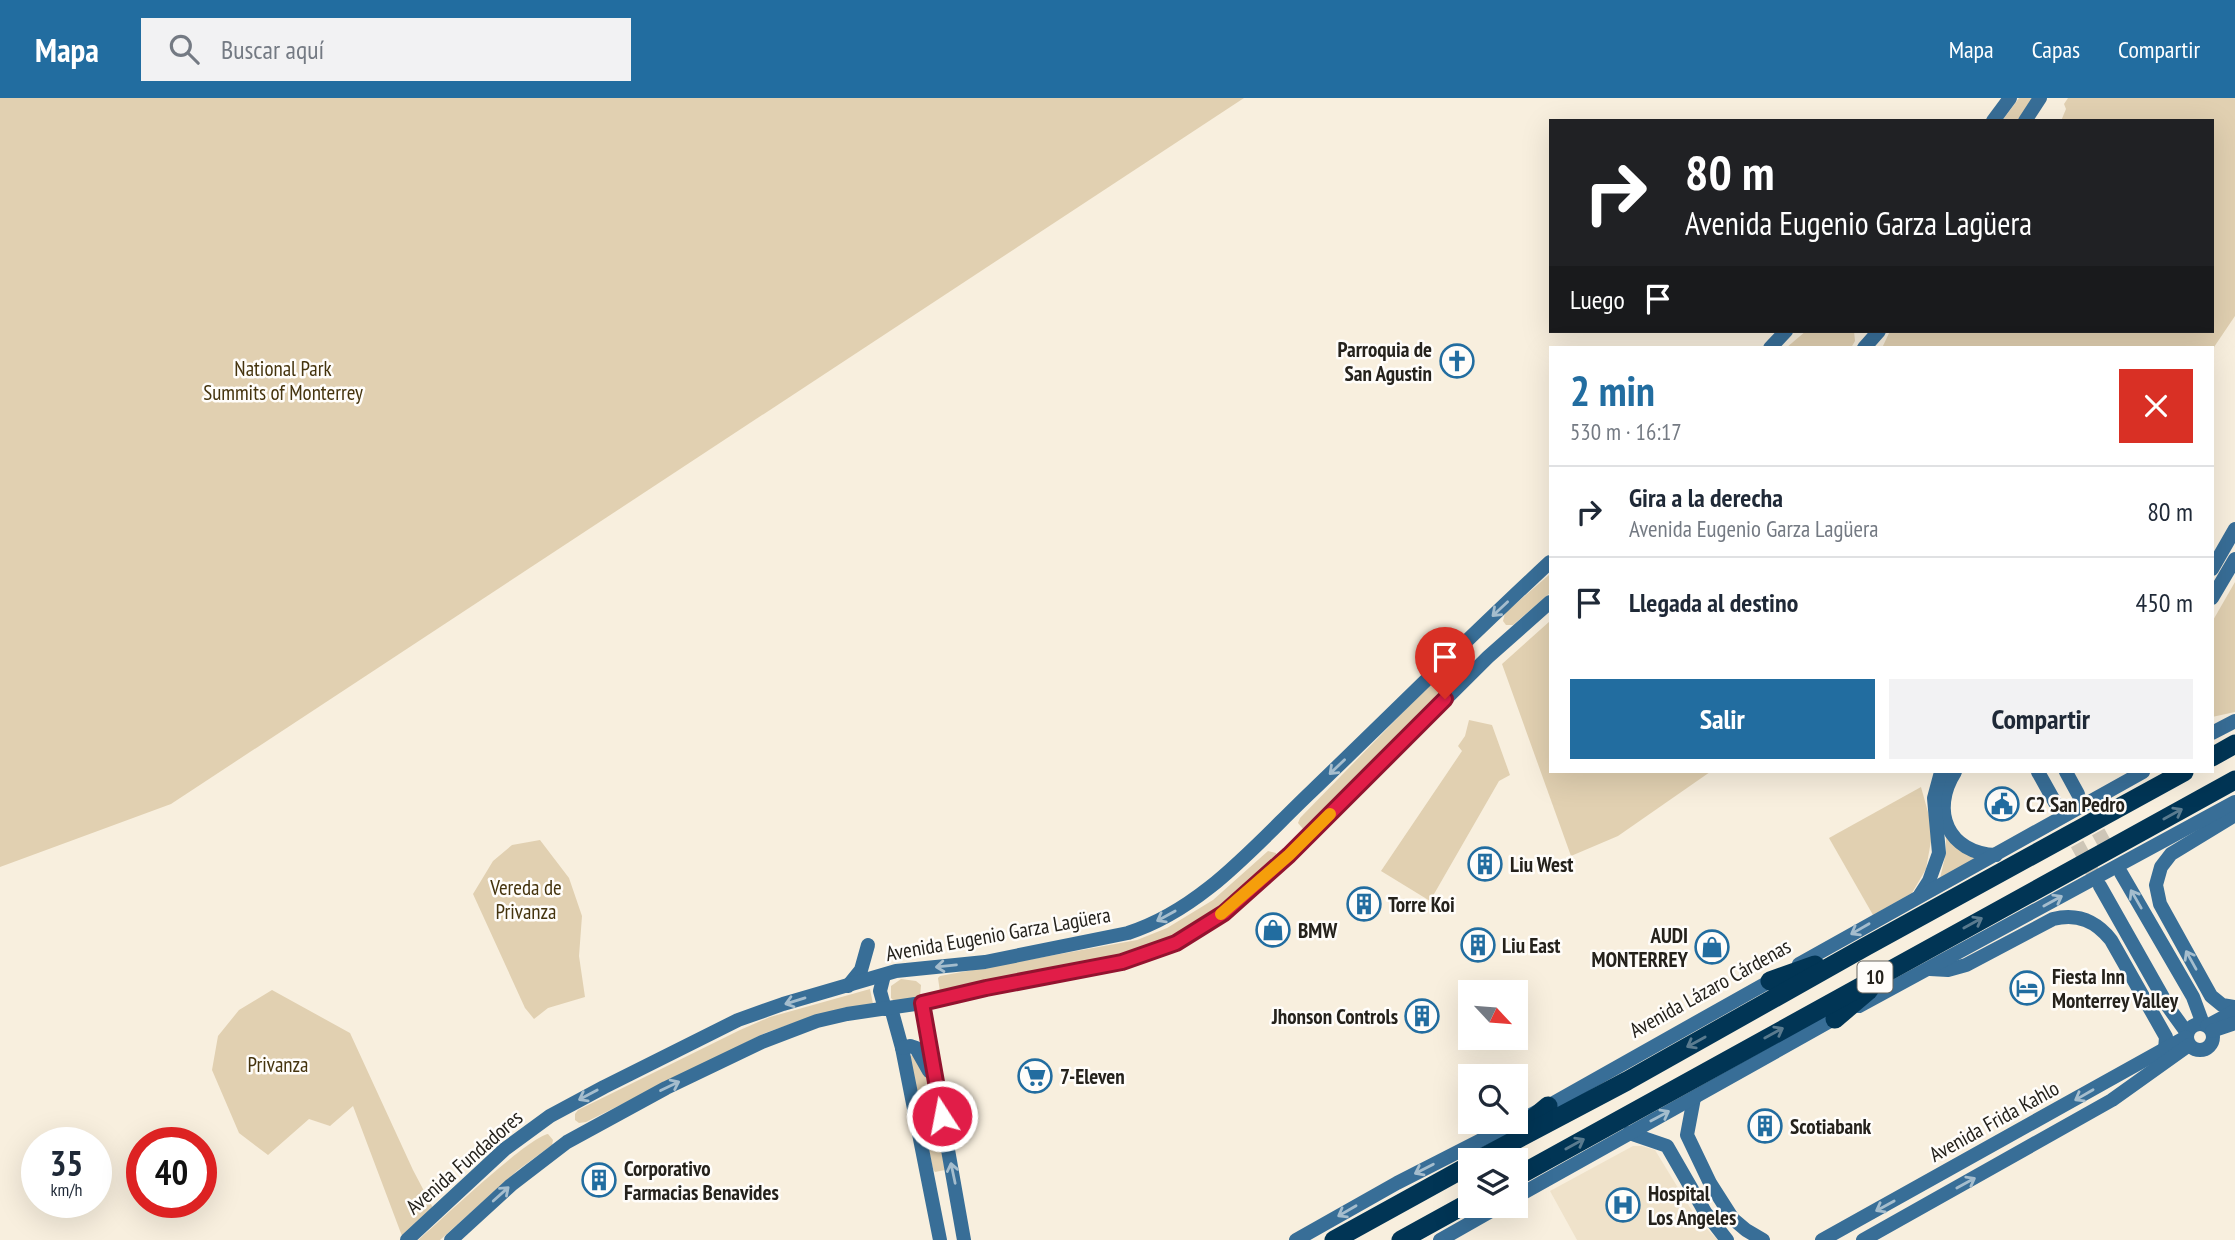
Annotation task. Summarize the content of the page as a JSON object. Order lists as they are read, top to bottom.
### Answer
{
  "streets": {
    "highway": ["10", "Avenida Lázaro Cárdenas"],
    "street": ["Avenida Eugenio Garza Lagüera", "Avenida Frida Kahlo", "Avenida Fundadores"]
  },
  "crossings": [
    ["Avenida Eugenio Garza Lagüera", "Avenida Fundadores"]
  ],
  "parks": ["National Park Summits of Monterrey", "Vereda de Privanza", "Privanza"],
  "places": {
    "church": ["Parroquia de San Agustin"],
    "public building": ["C2 San Pedro"],
    "building": [
      "Liu West",
      "Torre Koi",
      "Liu East",
      "Jhonson Controls",
      "Scotiabank",
      "Corporativo Farmacias Benavides"
    ],
    "shop": ["BMW", "AUDI MONTERREY"],
    "hotel": ["Fiesta Inn Monterrey Valley"],
    "supermarket": ["7-Eleven"],
    "hospital": ["Hospital Los Angeles"]
  },
  "north": "bottom right",
  "page": {
    "header": "Mapa",
    "search": "Buscar aquí",
    "nav": ["Mapa", "Capas", "Compartir"],
    "turn": ["80 m", "Avenida Eugenio Garza Lagüera"],
    "then": "Luego",
    "heading": ["2 min", "530 m · 16:17"],
    "list": [
      {
        "name": "Gira a la derecha",
        "note": "Avenida Eugenio Garza Lagüera",
        "value": "80 m"
      },
      {
        "name": "Llegada al destino",
        "value": "450 m"
      }
    ],
    "buttons": ["Salir", "Compartir"],
    "speed": "35 km/h",
    "limit": "40"
  }
}
